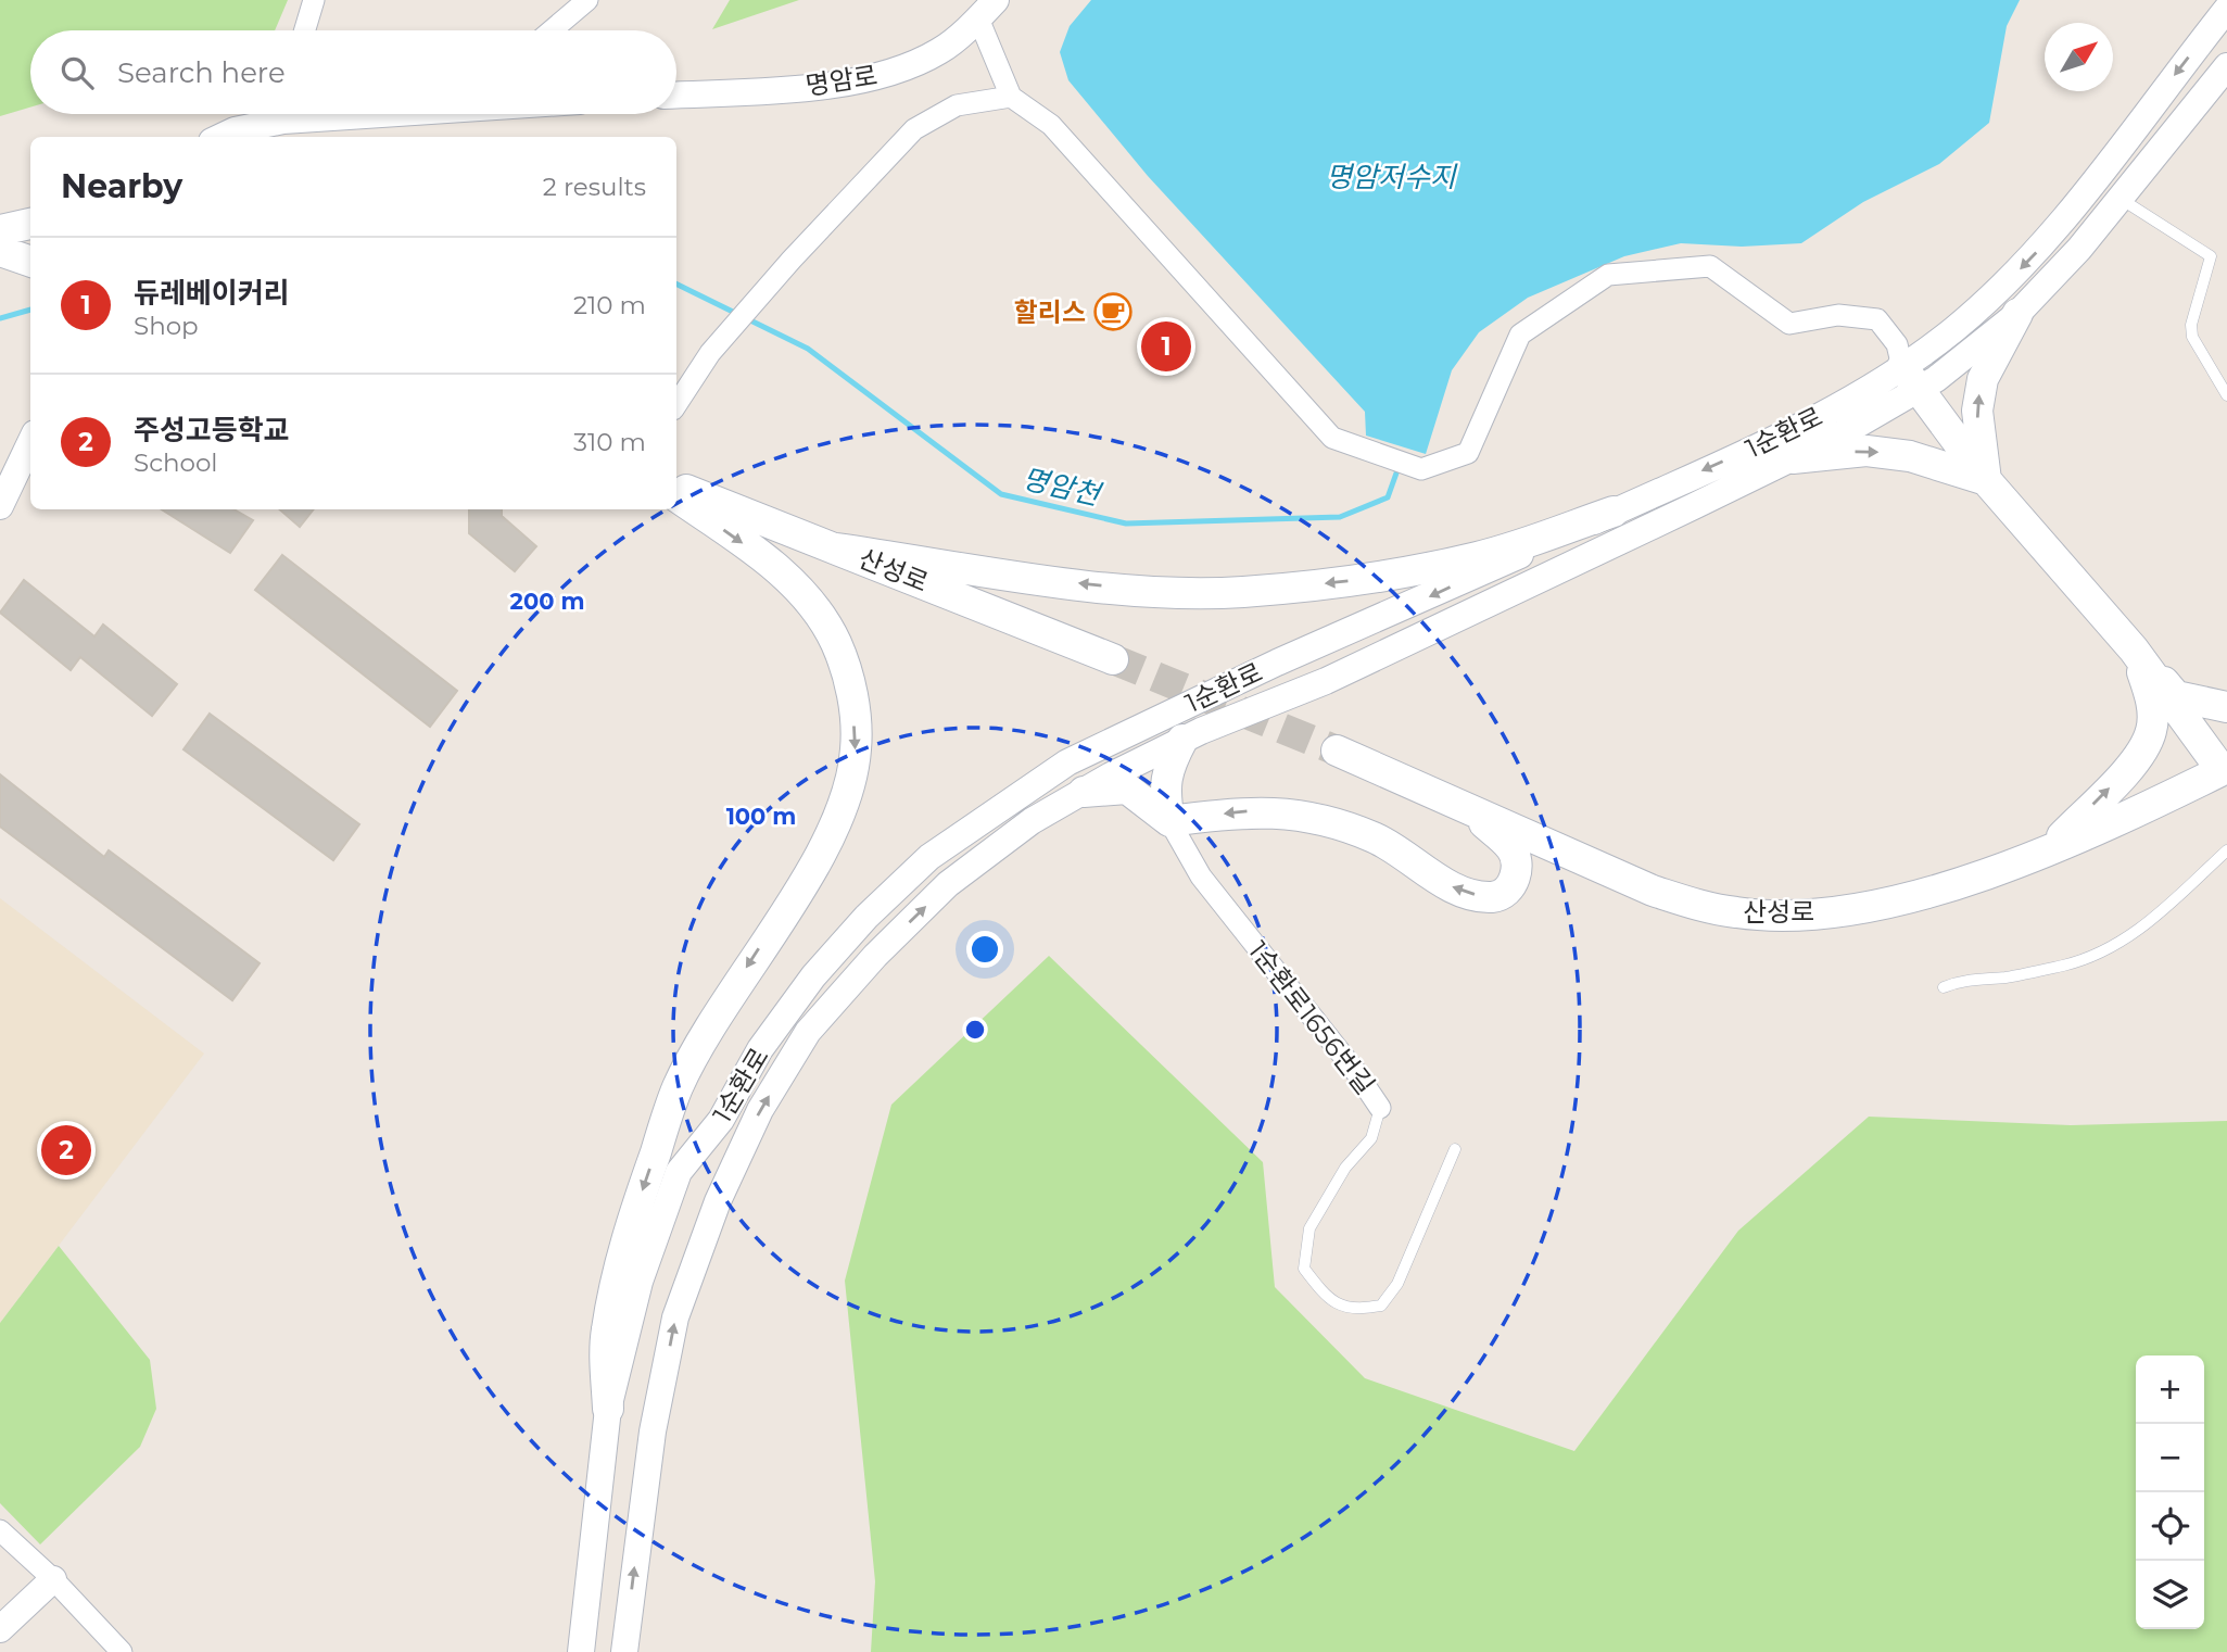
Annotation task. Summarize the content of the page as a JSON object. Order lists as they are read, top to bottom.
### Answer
{
  "streets": {
    "main road": ["산성로"],
    "street": ["명암로", "1순환로", "1순환로1656번길"]
  },
  "water": ["명암저수지", "명암천"],
  "places": {
    "cafe": ["할리스"]
  },
  "north": "top right",
  "page": {
    "search": "Search here",
    "heading": ["Nearby", "2 results"],
    "list": [
      {
        "mark": "1",
        "name": "듀레베이커리",
        "note": "Shop",
        "value": "210 m"
      },
      {
        "mark": "2",
        "name": "주성고등학교",
        "note": "School",
        "value": "310 m"
      }
    ],
    "pins": ["1", "2"],
    "map_buttons": ["+", "−"]
  },
  "rings": ["200 m", "100 m"]
}
